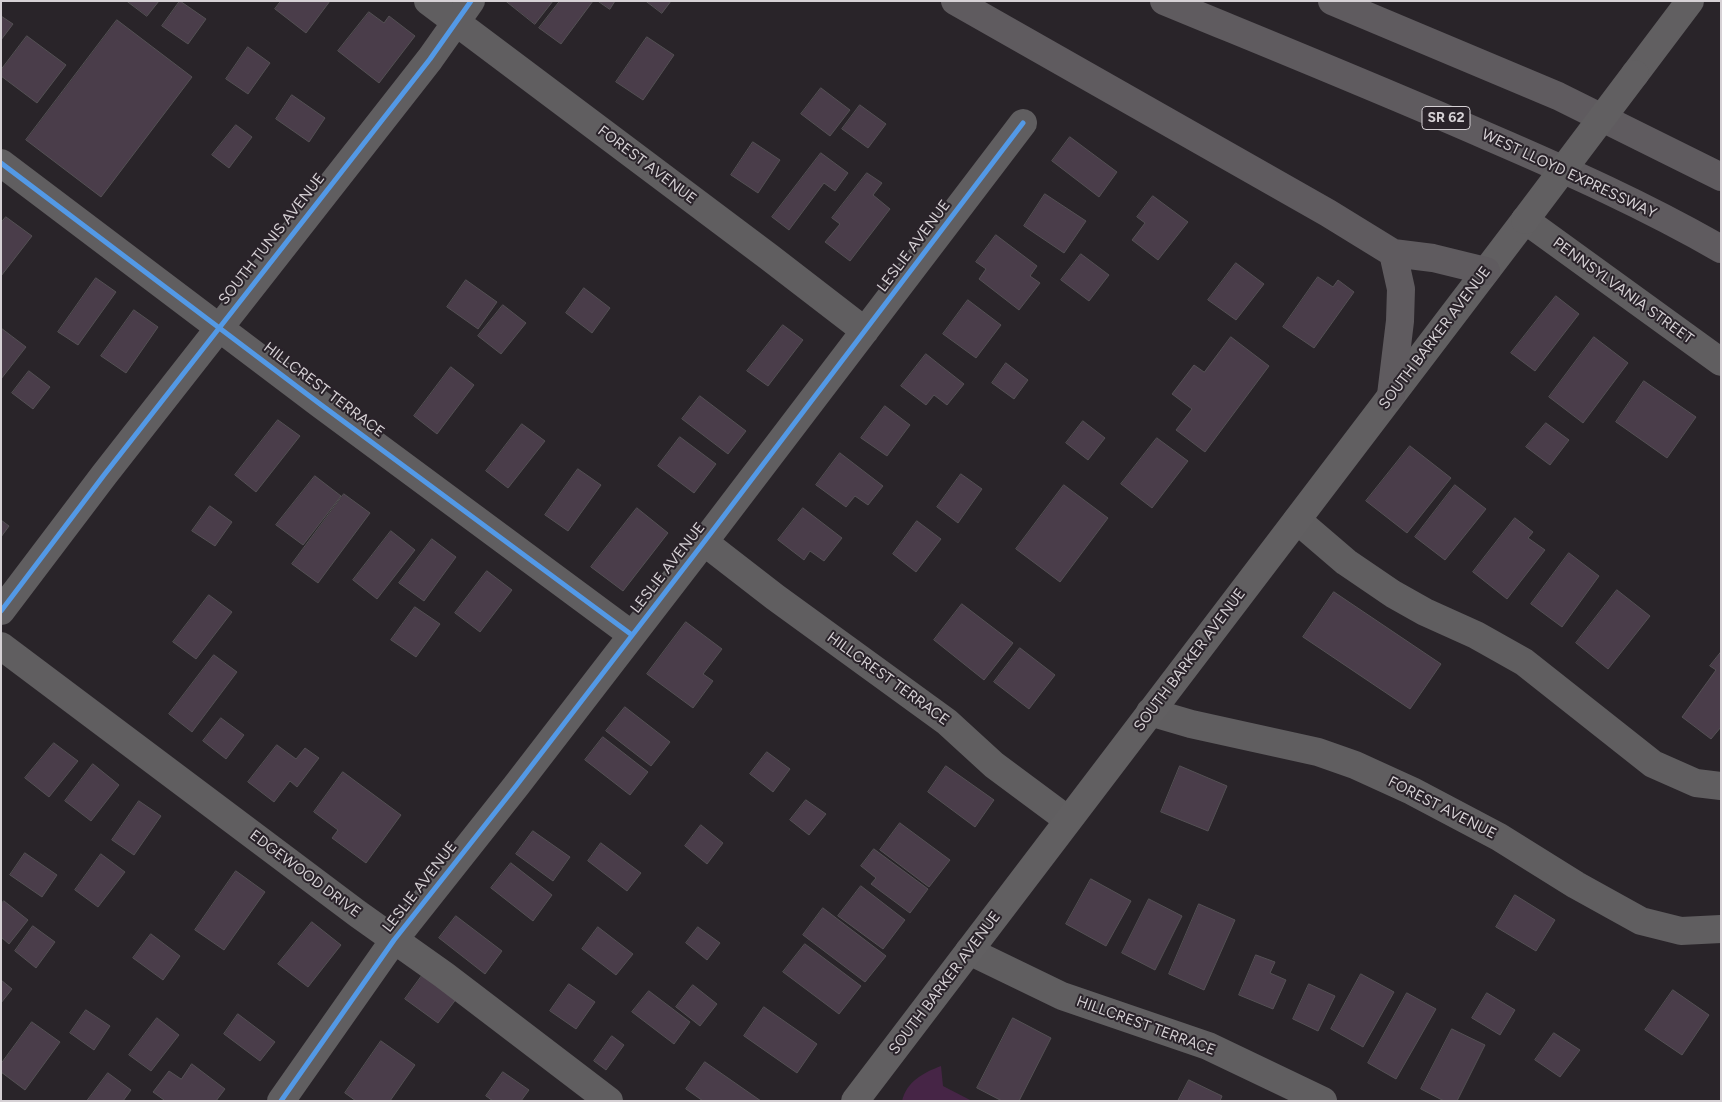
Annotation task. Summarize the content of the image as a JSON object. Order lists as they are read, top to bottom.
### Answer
{
  "streets": {
    "highway": ["SR 62", "WEST LLOYD EXPRESSWAY"],
    "main road": ["SOUTH BARKER AVENUE"],
    "street": [
      "FOREST AVENUE",
      "SOUTH TUNIS AVENUE",
      "LESLIE AVENUE",
      "PENNSYLVANIA STREET",
      "HILLCREST TERRACE",
      "EDGEWOOD DRIVE"
    ]
  },
  "crossings": [
    ["FOREST AVENUE", "SOUTH TUNIS AVENUE"],
    ["FOREST AVENUE", "LESLIE AVENUE"],
    ["FOREST AVENUE", "SOUTH BARKER AVENUE"],
    ["SOUTH TUNIS AVENUE", "HILLCREST TERRACE"],
    ["LESLIE AVENUE", "HILLCREST TERRACE"],
    ["LESLIE AVENUE", "EDGEWOOD DRIVE"],
    ["PENNSYLVANIA STREET", "SOUTH BARKER AVENUE"],
    ["SOUTH BARKER AVENUE", "HILLCREST TERRACE"]
  ]
}
